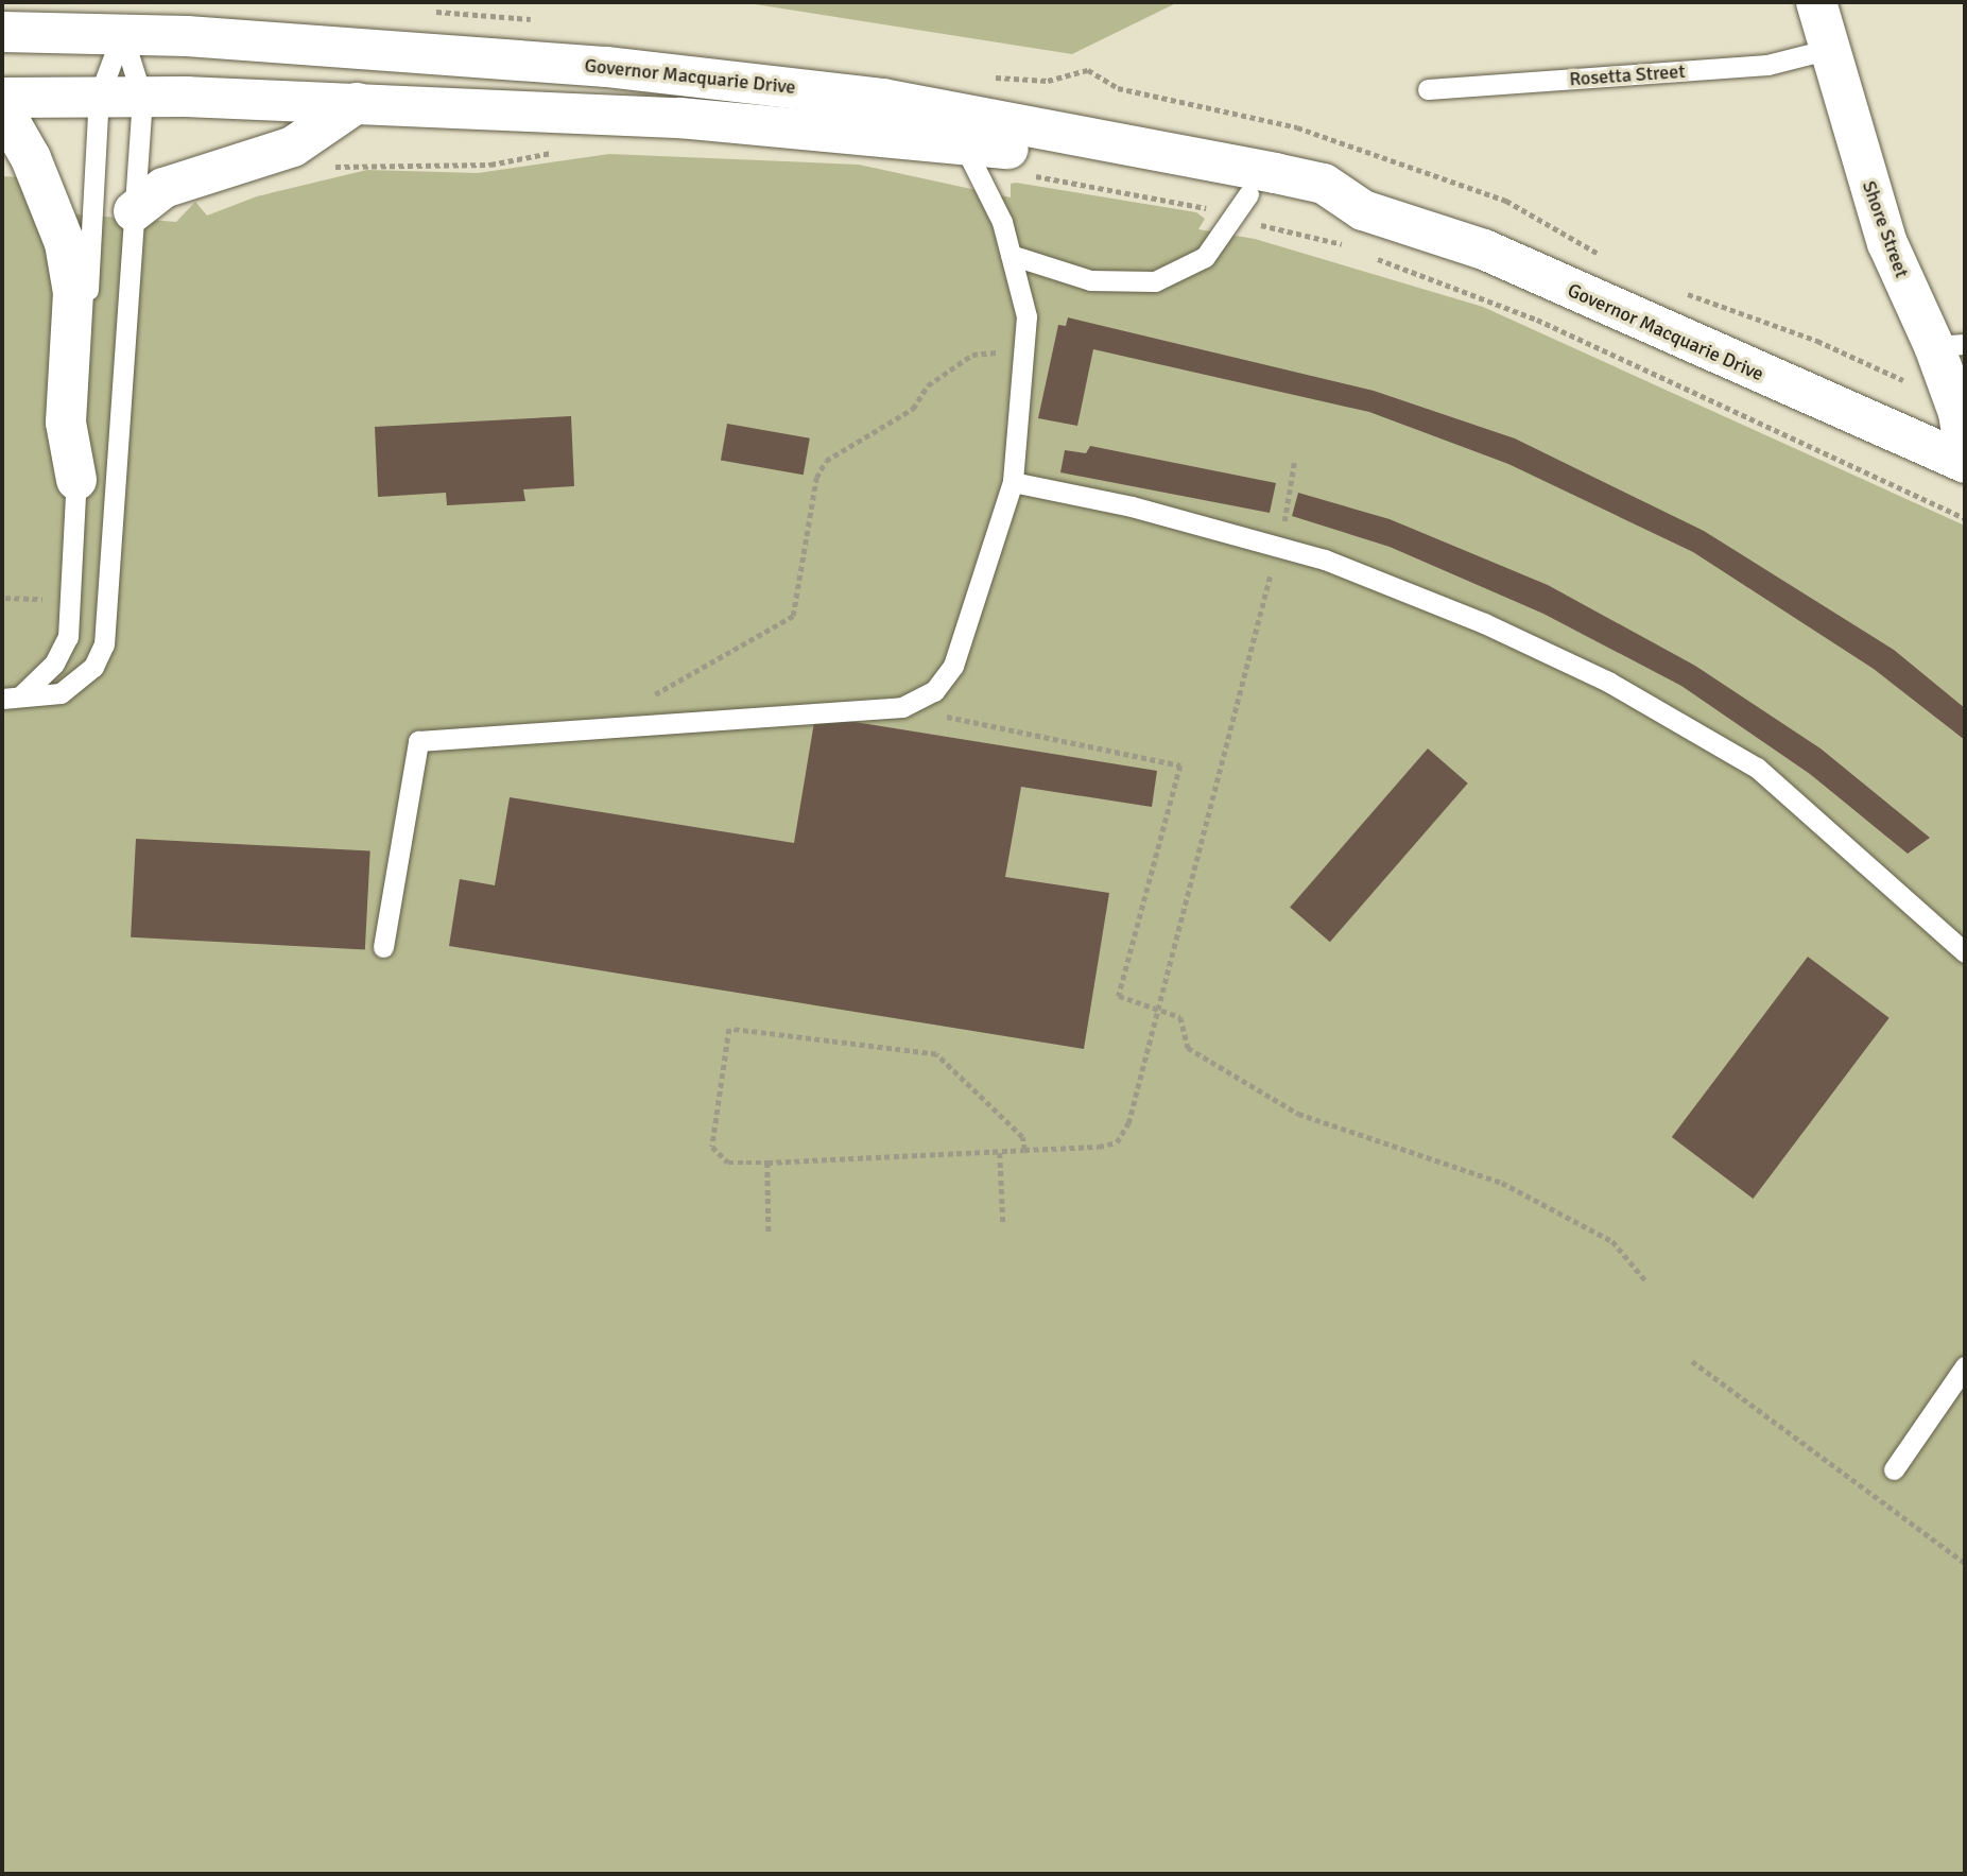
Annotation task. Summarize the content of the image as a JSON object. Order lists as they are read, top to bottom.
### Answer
{
  "streets": {
    "main road": ["Governor Macquarie Drive", "Shore Street"],
    "lane": ["Rosetta Street"]
  },
  "crossings": [
    ["Rosetta Street", "Shore Street"]
  ]
}
